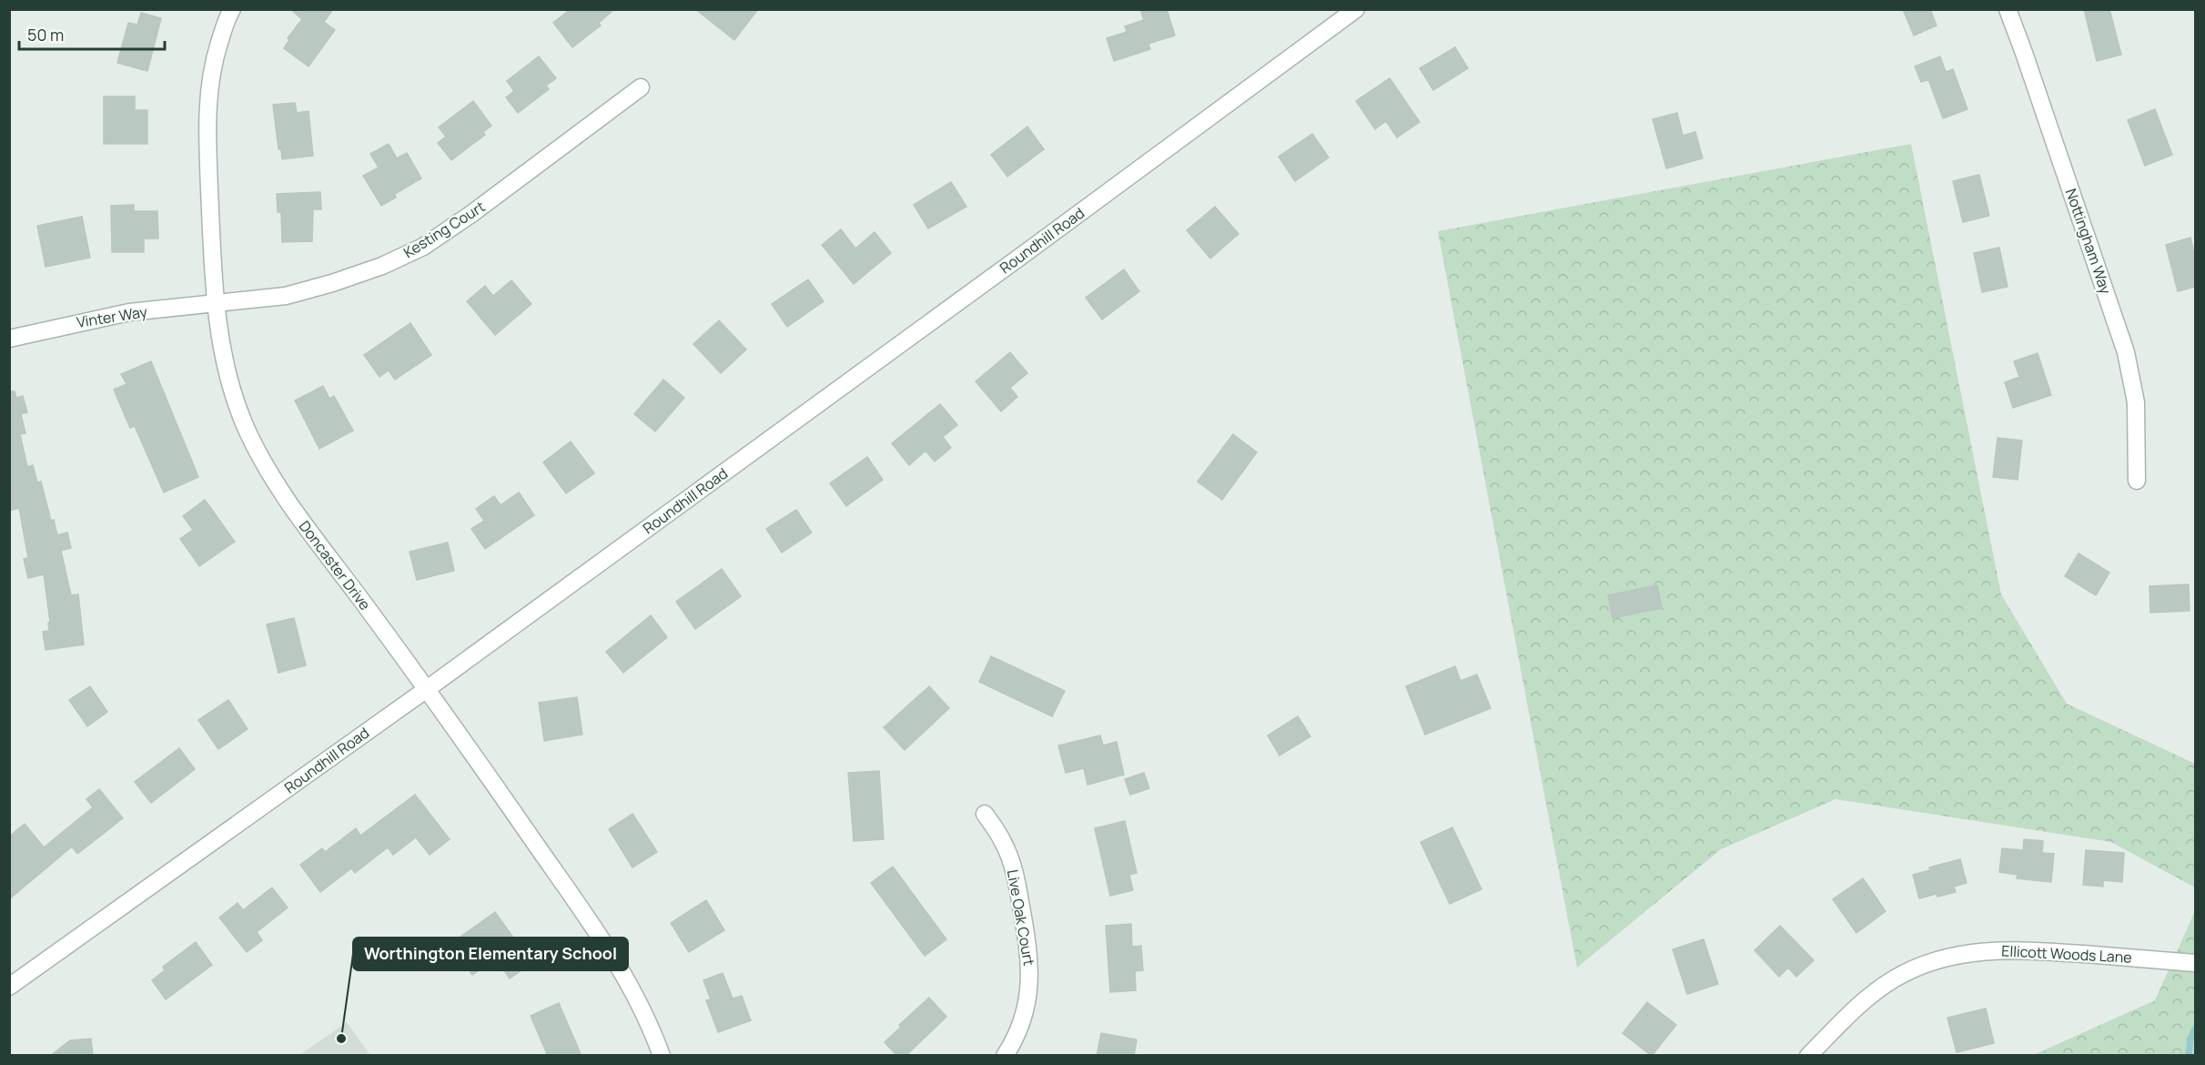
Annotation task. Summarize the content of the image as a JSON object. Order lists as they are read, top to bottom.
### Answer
{
  "streets": {
    "street": [
      "Kesting Court",
      "Roundhill Road",
      "Nottingham Way",
      "Vinter Way",
      "Doncaster Drive",
      "Live Oak Court",
      "Ellicott Woods Lane"
    ]
  },
  "crossings": [
    ["Kesting Court", "Vinter Way"],
    ["Kesting Court", "Doncaster Drive"],
    ["Roundhill Road", "Doncaster Drive"],
    ["Vinter Way", "Doncaster Drive"]
  ],
  "places": ["Worthington Elementary School"],
  "scale_bar": "50 m"
}
